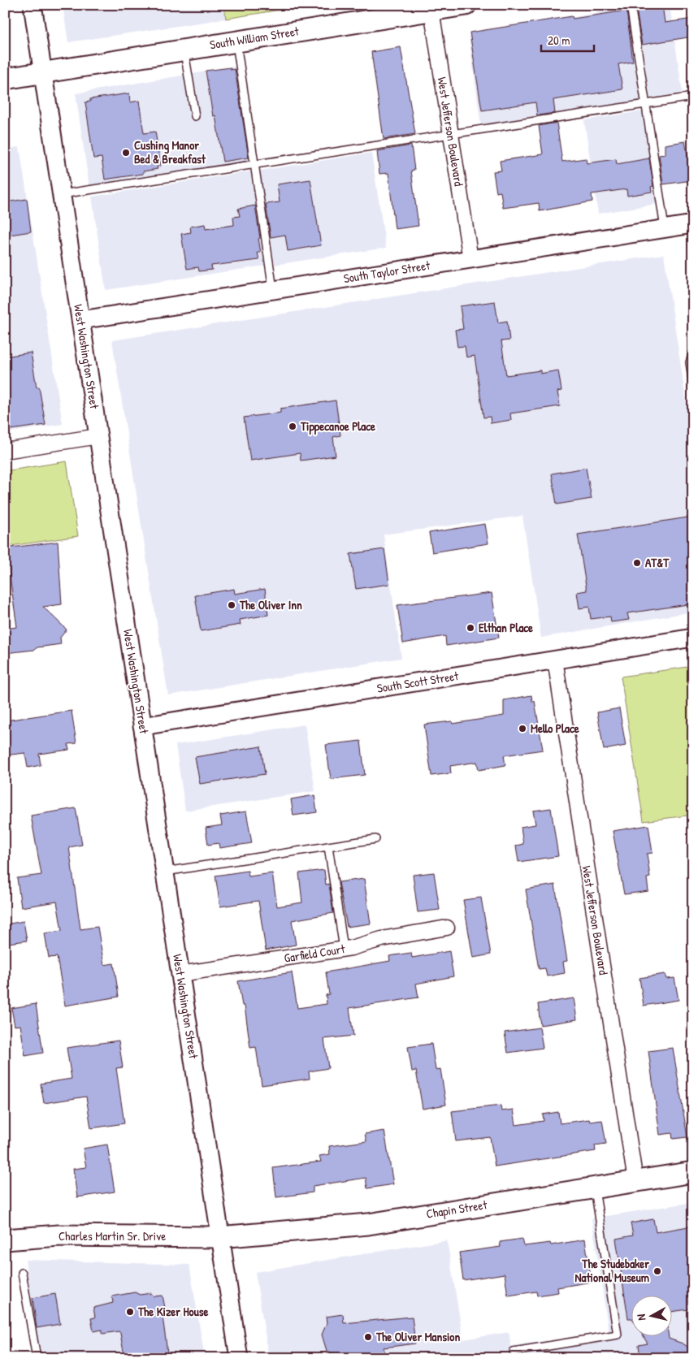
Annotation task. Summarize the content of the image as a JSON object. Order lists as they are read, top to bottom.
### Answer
{
  "streets": {
    "main road": ["South William Street", "Chapin Street", "Charles Martin Sr. Drive"],
    "street": [
      "West Jefferson Boulevard",
      "South Taylor Street",
      "West Washington Street",
      "South Scott Street",
      "Garfield Court"
    ]
  },
  "crossings": [
    ["South William Street", "West Jefferson Boulevard"],
    ["South William Street", "West Washington Street"],
    ["West Jefferson Boulevard", "South Taylor Street"],
    ["West Jefferson Boulevard", "South Scott Street"],
    ["West Jefferson Boulevard", "Chapin Street"],
    ["South Taylor Street", "West Washington Street"],
    ["West Washington Street", "South Scott Street"],
    ["West Washington Street", "Garfield Court"],
    ["West Washington Street", "Chapin Street"],
    ["West Washington Street", "Charles Martin Sr. Drive"],
    ["Chapin Street", "Charles Martin Sr. Drive"]
  ],
  "places": [
    "Cushing Manor Bed & Breakfast",
    "Tippecanoe Place",
    "AT&T",
    "The Oliver Inn",
    "Elthan Place",
    "Mello Place",
    "The Studebaker National Museum",
    "The Kizer House",
    "The Oliver Mansion"
  ],
  "scale_bar": "20 m",
  "north": "left"
}
